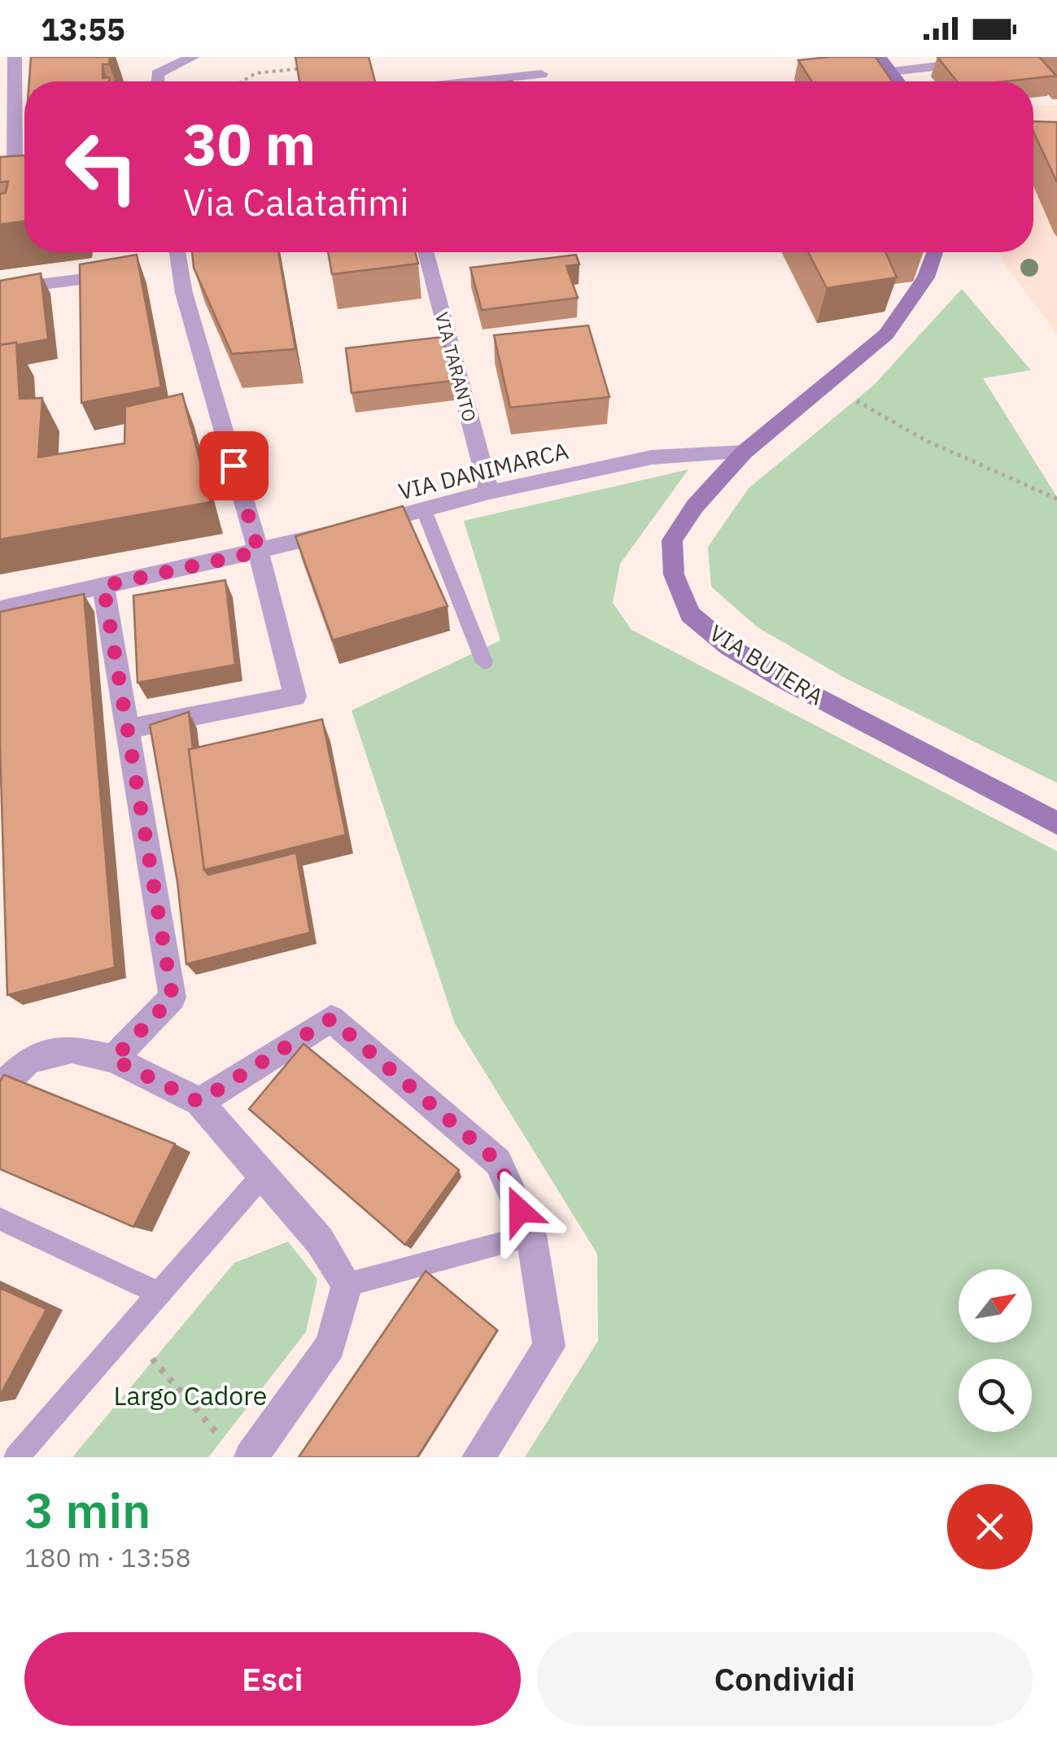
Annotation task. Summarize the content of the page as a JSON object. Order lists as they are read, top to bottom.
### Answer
{
  "streets": {
    "street": ["VIA TARANTO", "VIA DANIMARCA", "VIA BUTERA"]
  },
  "crossings": [
    ["VIA TARANTO", "VIA DANIMARCA"],
    ["VIA DANIMARCA", "VIA BUTERA"]
  ],
  "parks": ["Largo Cadore"],
  "north": "top right",
  "page": {
    "status": "13:55",
    "turn": ["30 m", "Via Calatafimi"],
    "heading": ["3 min", "180 m · 13:58"],
    "buttons": ["Esci", "Condividi"]
  }
}
